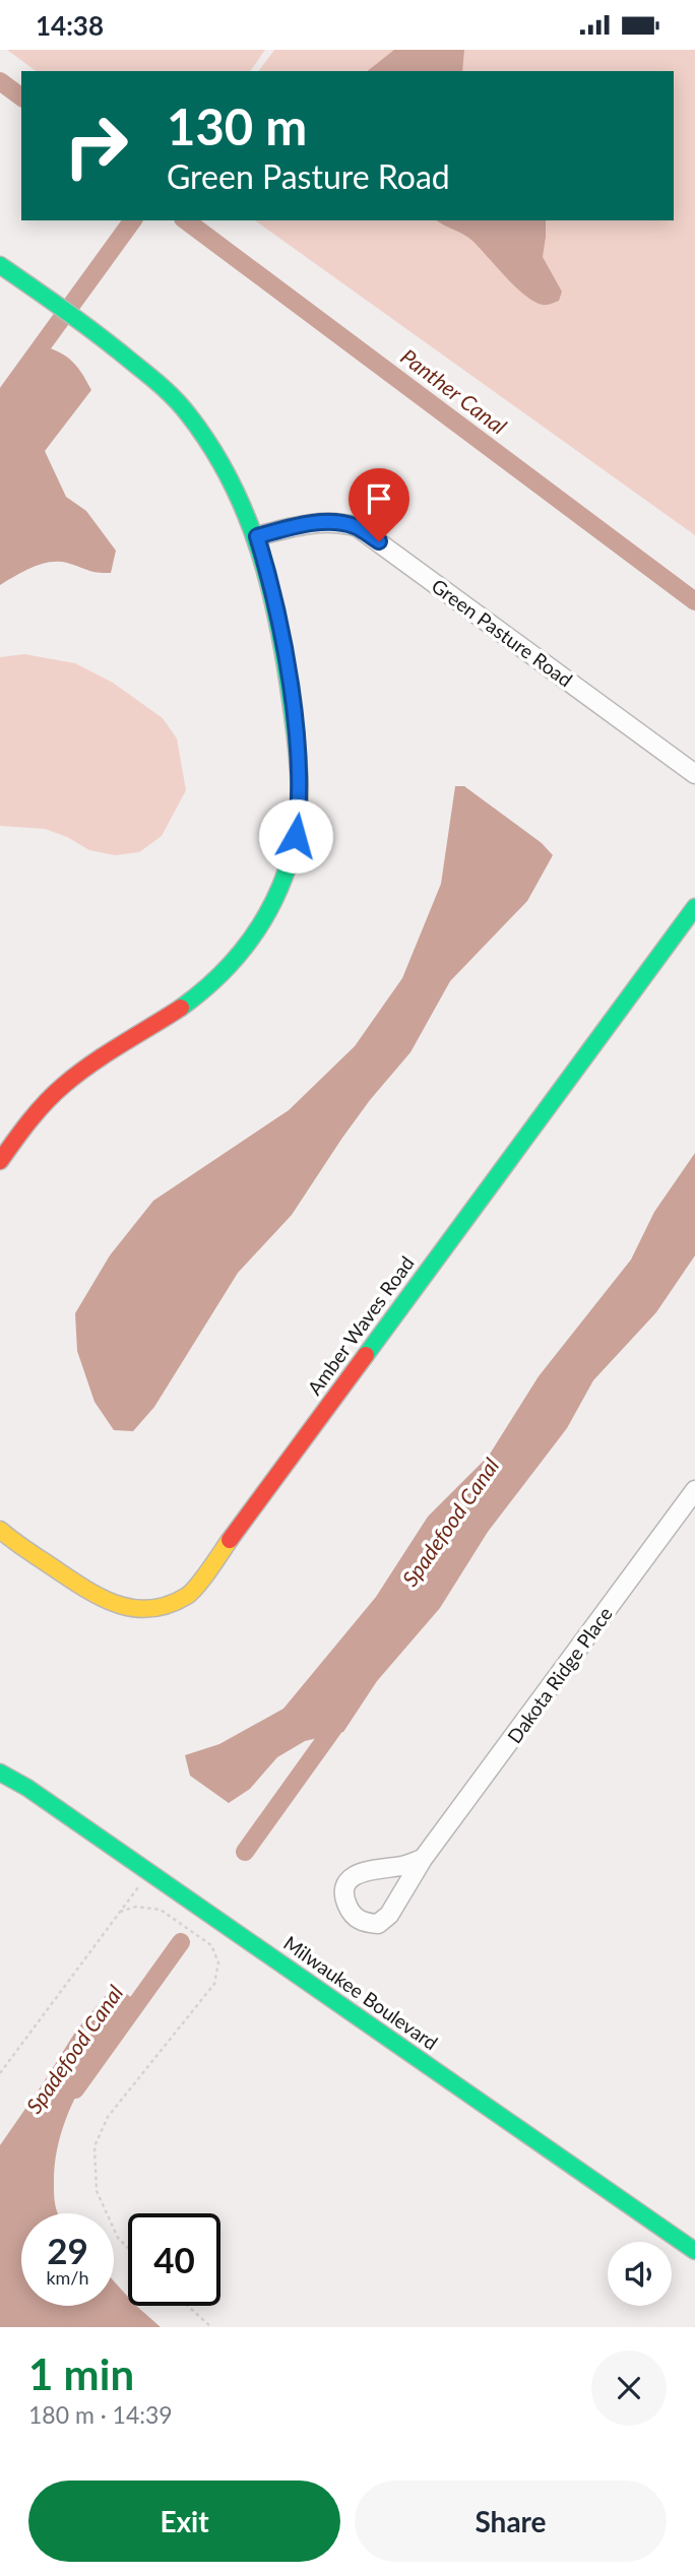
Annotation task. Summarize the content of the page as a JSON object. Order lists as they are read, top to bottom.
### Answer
{
  "streets": {
    "street": [
      "Green Pasture Road",
      "Amber Waves Road",
      "Dakota Ridge Place",
      "Milwaukee Boulevard"
    ]
  },
  "water": ["Panther Canal", "Spadefood Canal"],
  "page": {
    "status": "14:38",
    "turn": ["130 m", "Green Pasture Road"],
    "speed": "29 km/h",
    "limit": "40",
    "heading": ["1 min", "180 m · 14:39"],
    "buttons": ["Exit", "Share"]
  }
}
